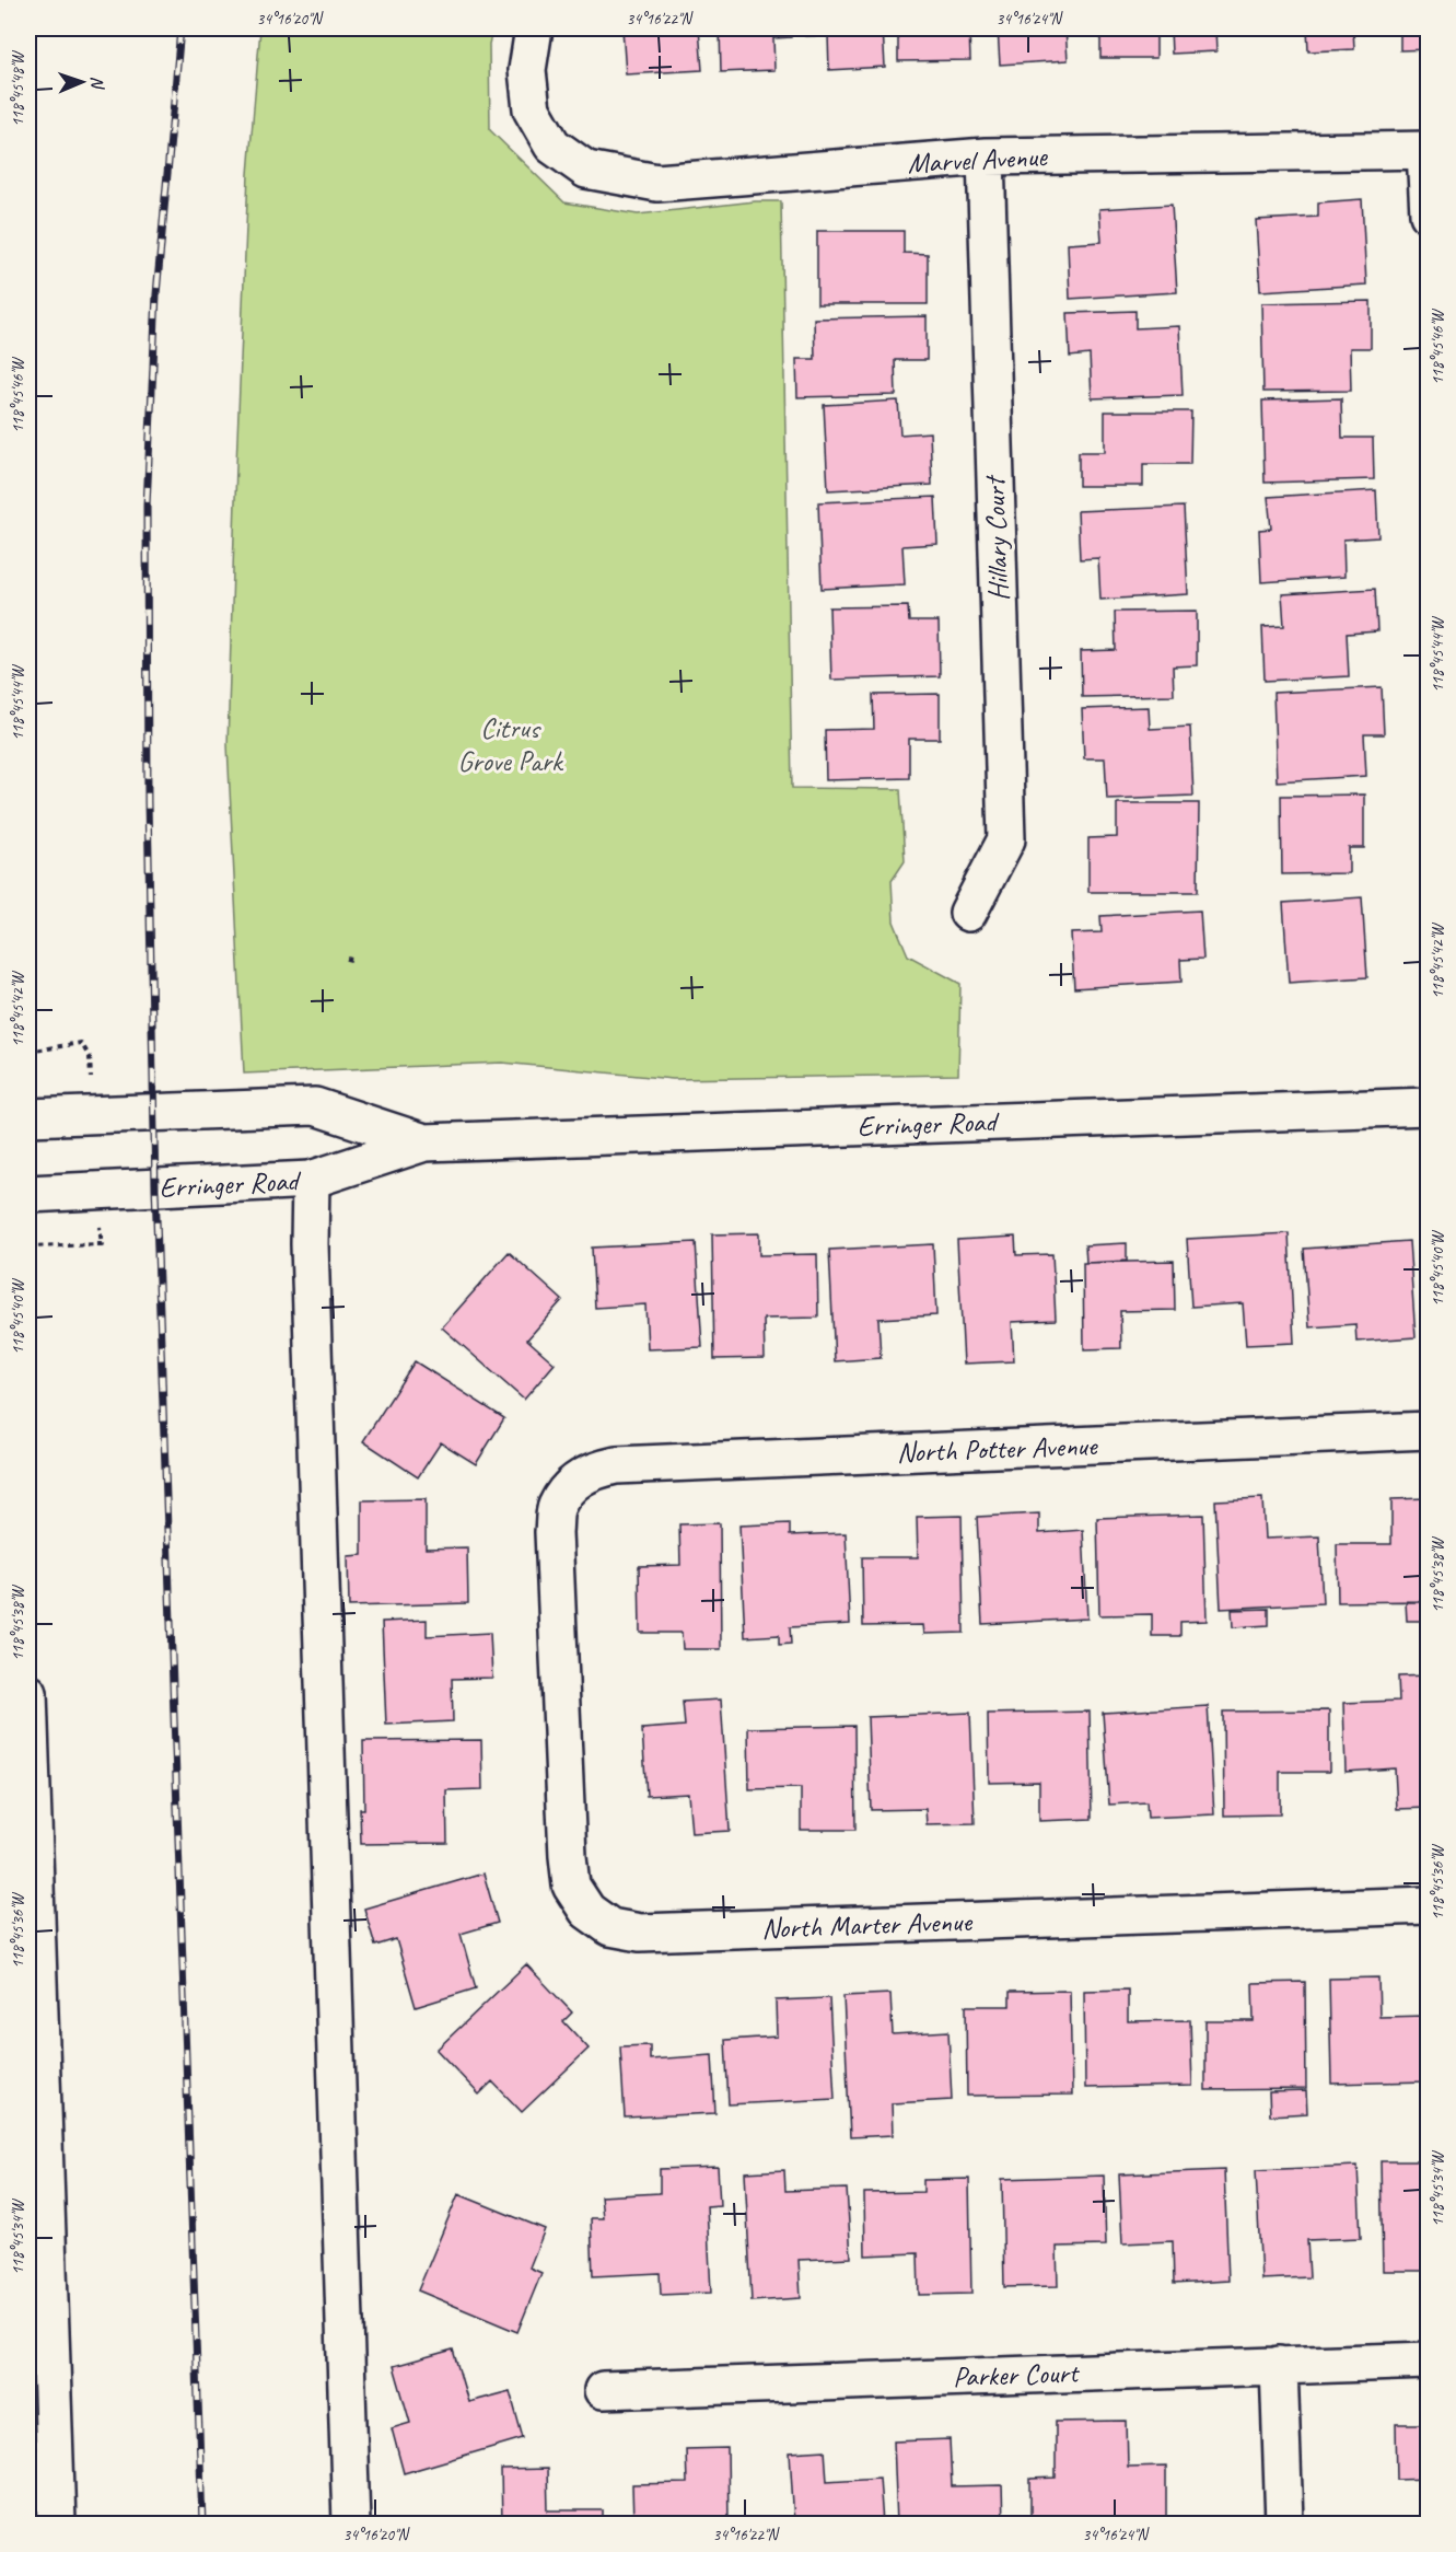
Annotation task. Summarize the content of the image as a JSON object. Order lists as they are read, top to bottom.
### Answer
{
  "streets": {
    "street": [
      "Marvel Avenue",
      "Hillary Court",
      "Erringer Road",
      "North Potter Avenue",
      "North Marter Avenue",
      "Parker Court"
    ]
  },
  "crossings": [
    ["Marvel Avenue", "Hillary Court"],
    ["North Potter Avenue", "North Marter Avenue"]
  ],
  "parks": ["Citrus Grove Park"],
  "north": "right",
  "coordinates": [
    "34°16'20\"N",
    "34°16'22\"N",
    "34°16'24\"N",
    "118°45'48\"W",
    "118°45'46\"W",
    "118°45'44\"W",
    "118°45'42\"W",
    "118°45'40\"W",
    "118°45'38\"W",
    "118°45'36\"W",
    "118°45'34\"W"
  ]
}
